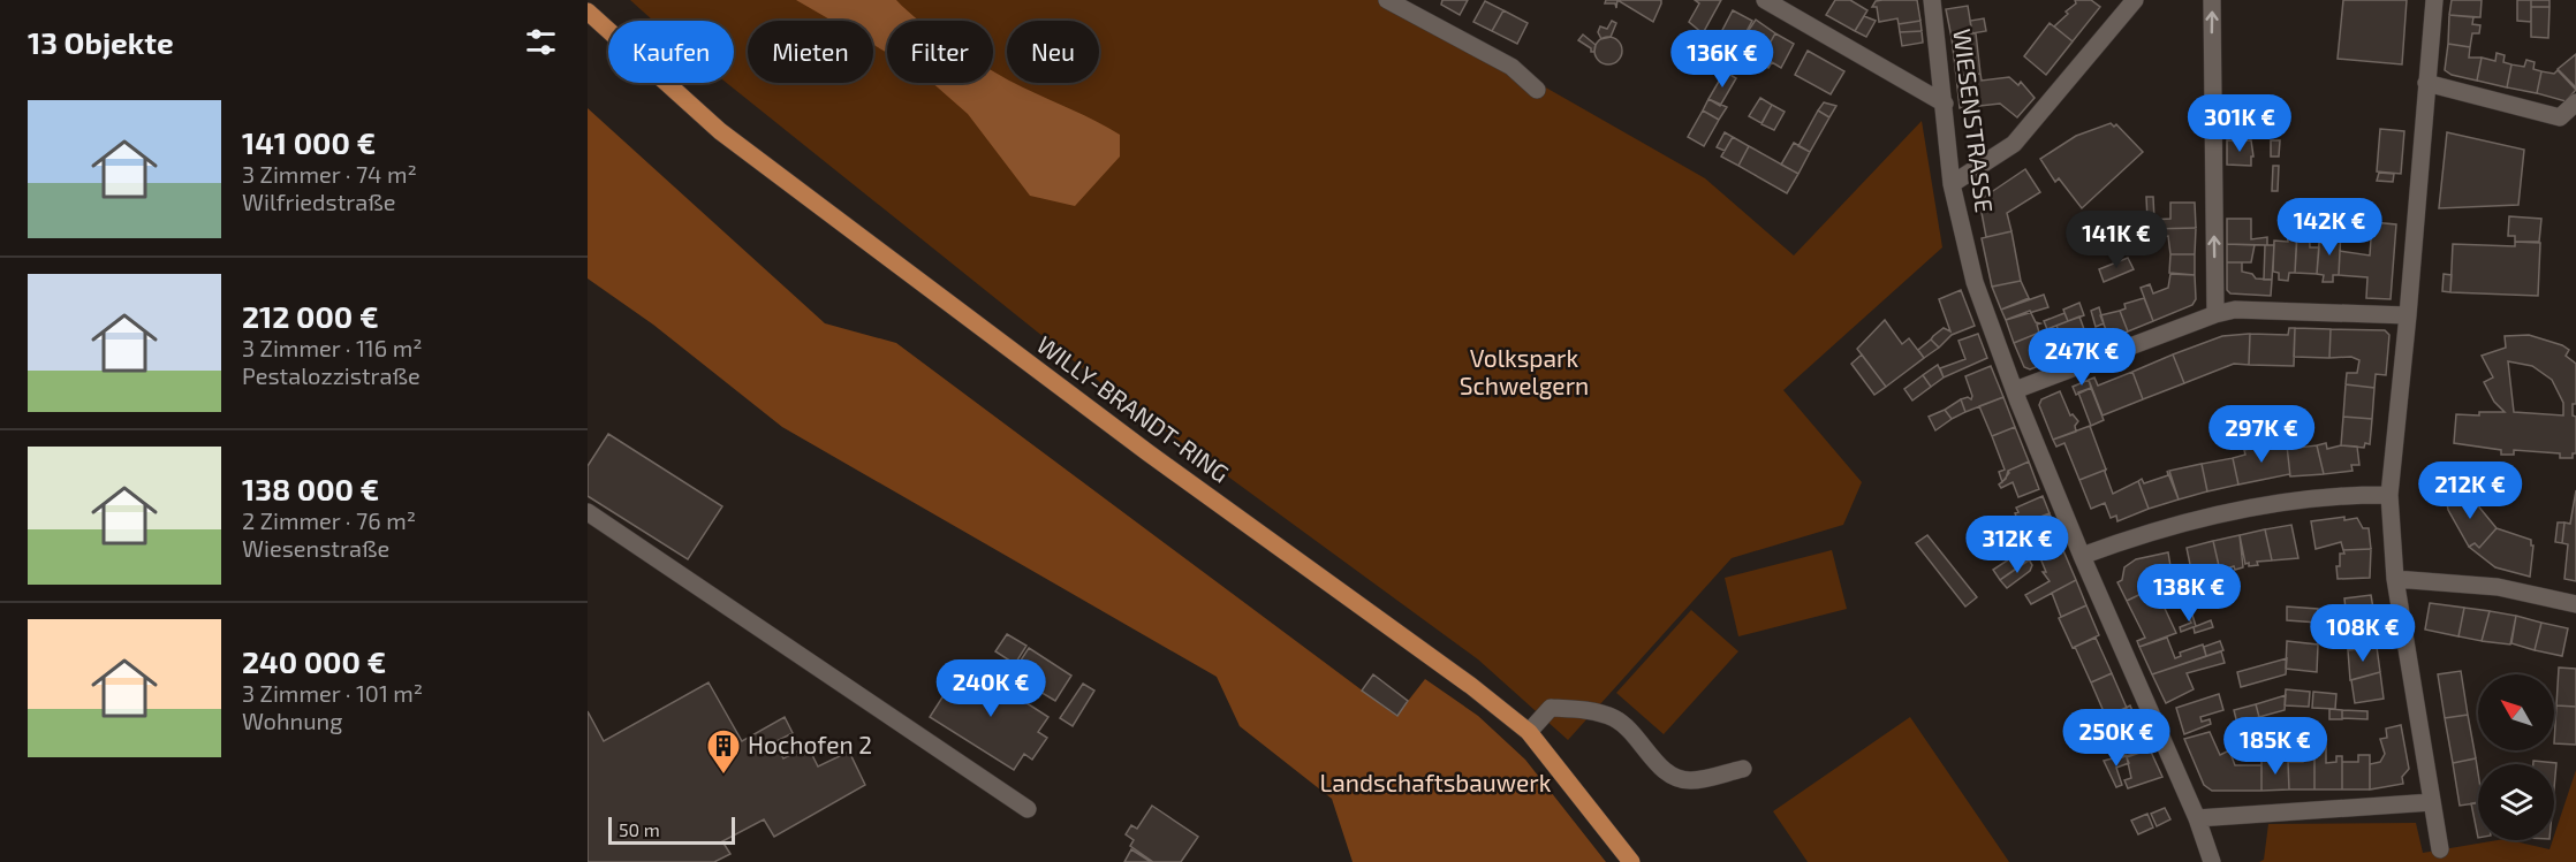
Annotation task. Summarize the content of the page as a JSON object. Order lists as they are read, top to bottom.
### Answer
{
  "streets": {
    "main road": ["WILLY-BRANDT-RING"],
    "street": ["WIESENSTRASSE"]
  },
  "parks": ["Volkspark Schwelgern", "Landschaftsbauwerk"],
  "places": {
    "building": ["Hochofen 2"]
  },
  "scale_bar": "50 m",
  "north": "top left",
  "page": {
    "heading": "13 Objekte",
    "chip": [
      "Kaufen",
      "Mieten",
      "Filter",
      "Neu"
    ],
    "price": [
      "136K €",
      "301K €",
      "142K €",
      "141K €",
      "247K €",
      "297K €",
      "212K €",
      "312K €",
      "138K €",
      "108K €",
      "240K €",
      "250K €",
      "185K €"
    ],
    "list": [
      {
        "name": "141 000 €",
        "note": "3 Zimmer · 74 m² · Wilfriedstraße"
      },
      {
        "name": "212 000 €",
        "note": "3 Zimmer · 116 m² · Pestalozzistraße"
      },
      {
        "name": "138 000 €",
        "note": "2 Zimmer · 76 m² · Wiesenstraße"
      },
      {
        "name": "240 000 €",
        "note": "3 Zimmer · 101 m² · Wohnung"
      }
    ],
    "scale": "50 m"
  }
}
